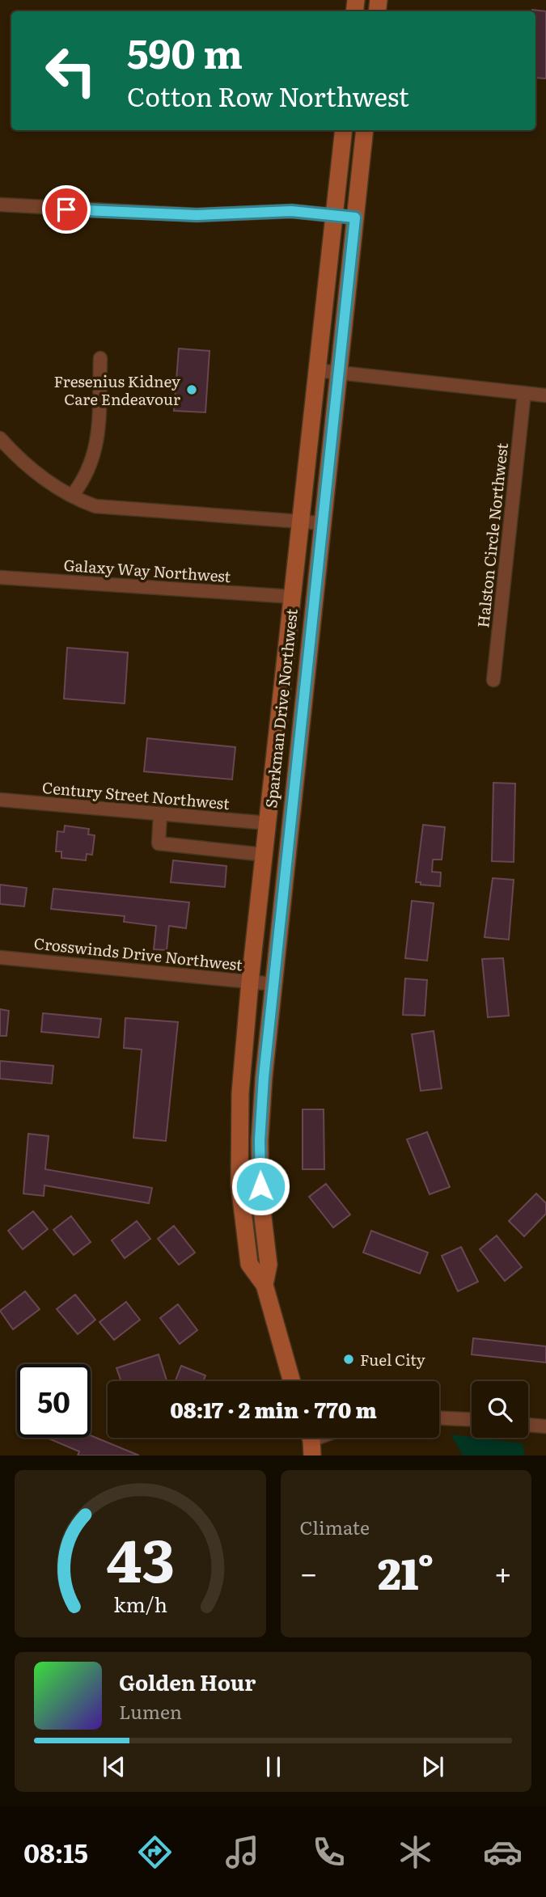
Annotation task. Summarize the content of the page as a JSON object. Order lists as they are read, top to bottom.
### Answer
{
  "streets": {
    "main road": ["Sparkman Drive Northwest"],
    "street": [
      "Halston Circle Northwest",
      "Galaxy Way Northwest",
      "Century Street Northwest",
      "Crosswinds Drive Northwest"
    ]
  },
  "crossings": [
    ["Galaxy Way Northwest", "Sparkman Drive Northwest"],
    ["Sparkman Drive Northwest", "Century Street Northwest"],
    ["Sparkman Drive Northwest", "Crosswinds Drive Northwest"]
  ],
  "places": ["Fresenius Kidney Care Endeavour", "Fuel City"],
  "page": {
    "turn": ["590 m", "Cotton Row Northwest"],
    "limit": "50",
    "trip": "08:17 · 2 min · 770 m",
    "tile": "Climate",
    "heat": ["−", "21°", "+"],
    "song": ["Golden Hour", "Lumen"],
    "tabs": "08:15",
    "gauge": ["43", "km/h"]
  }
}
